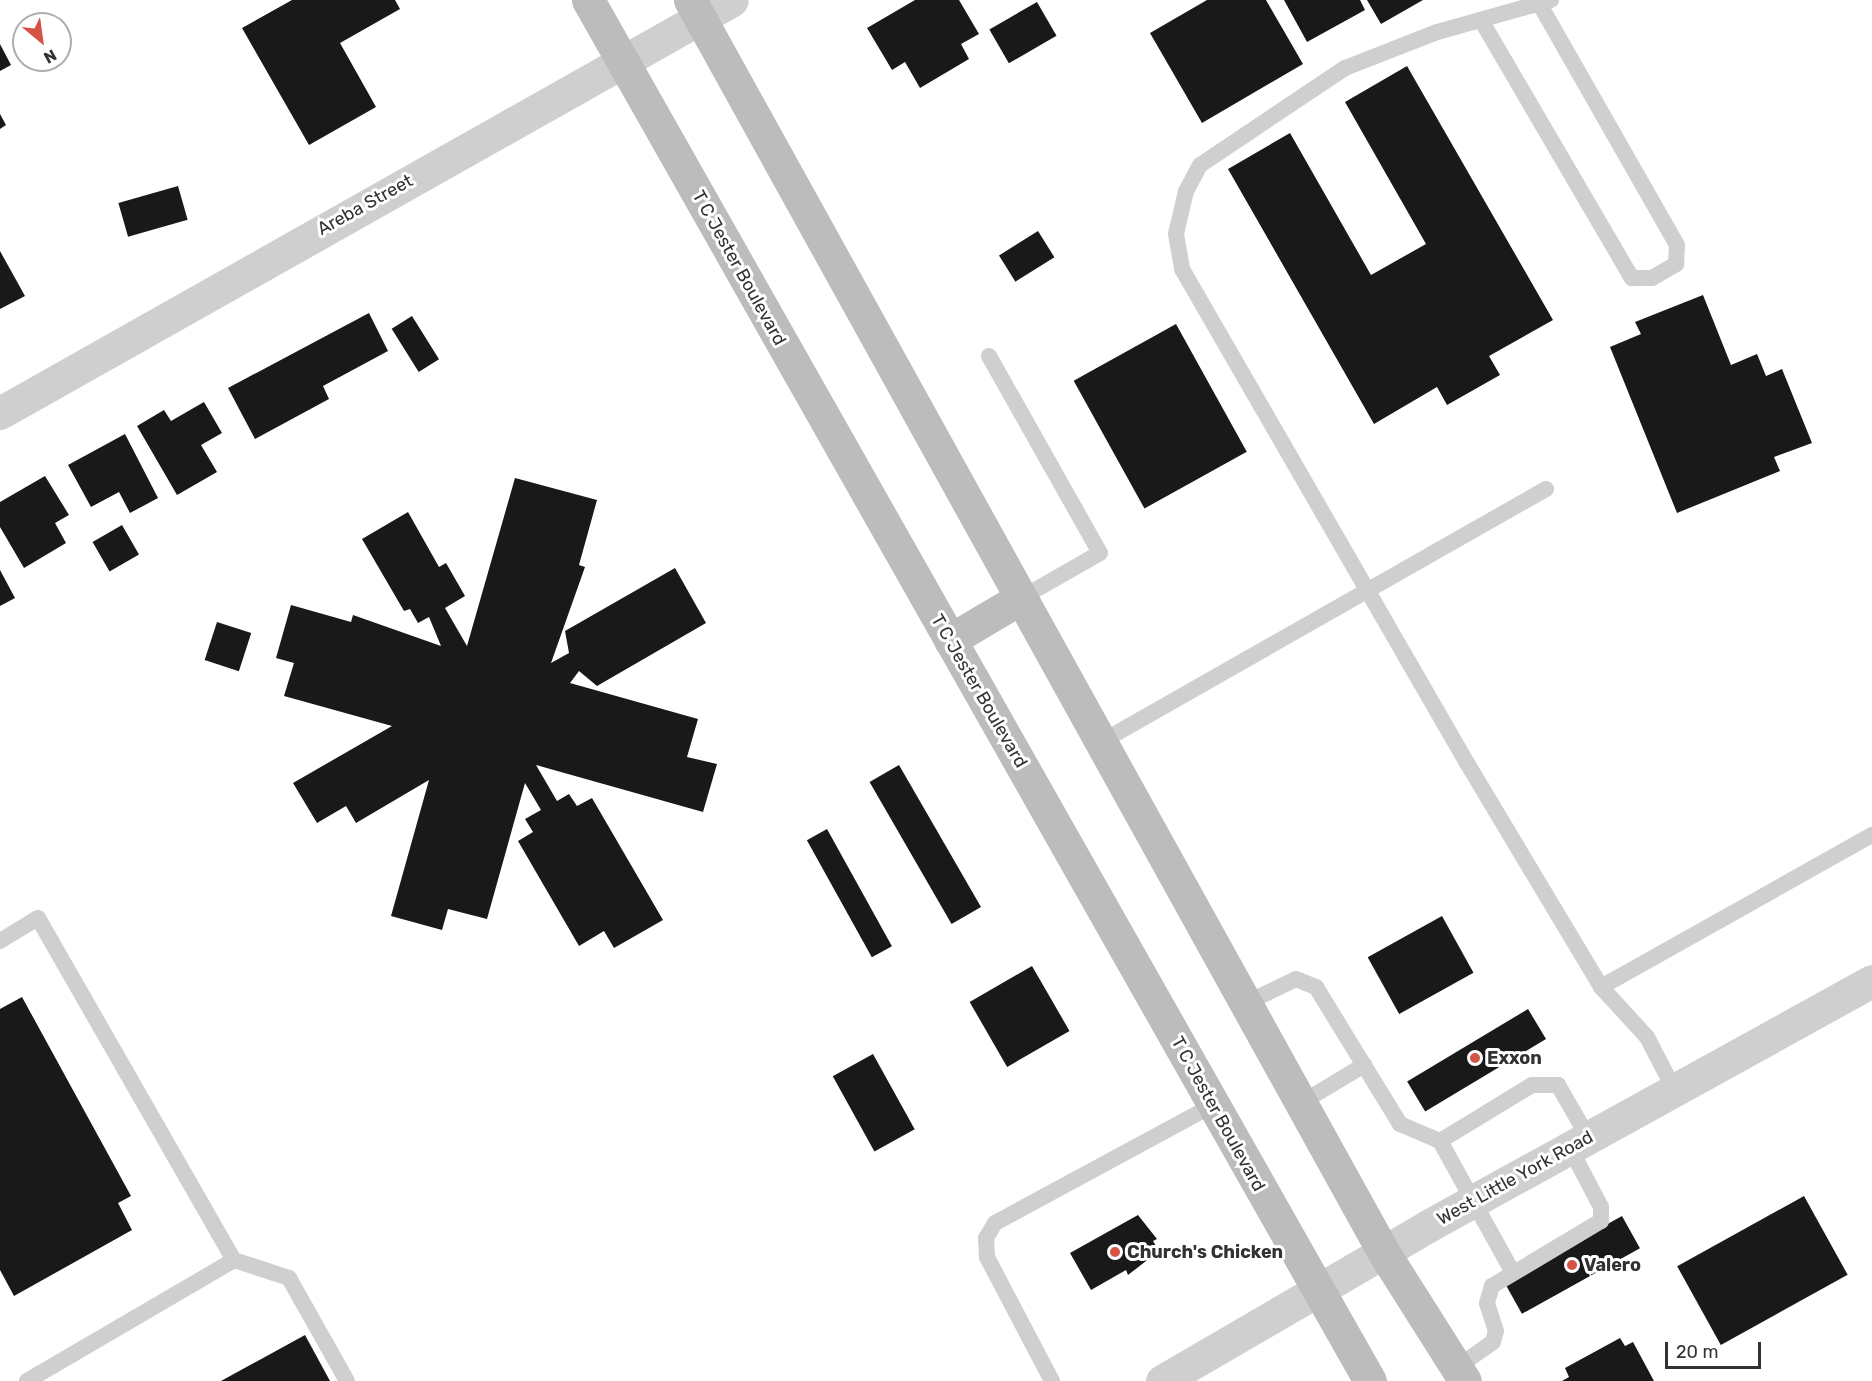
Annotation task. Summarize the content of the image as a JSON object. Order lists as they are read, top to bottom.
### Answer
{
  "streets": {
    "main road": ["T C Jester Boulevard"],
    "street": ["Areba Street", "West Little York Road"]
  },
  "crossings": [
    ["Areba Street", "T C Jester Boulevard"],
    ["T C Jester Boulevard", "West Little York Road"]
  ],
  "places": ["Exxon", "Church's Chicken", "Valero"],
  "scale_bar": "20 m",
  "north": "bottom right"
}
